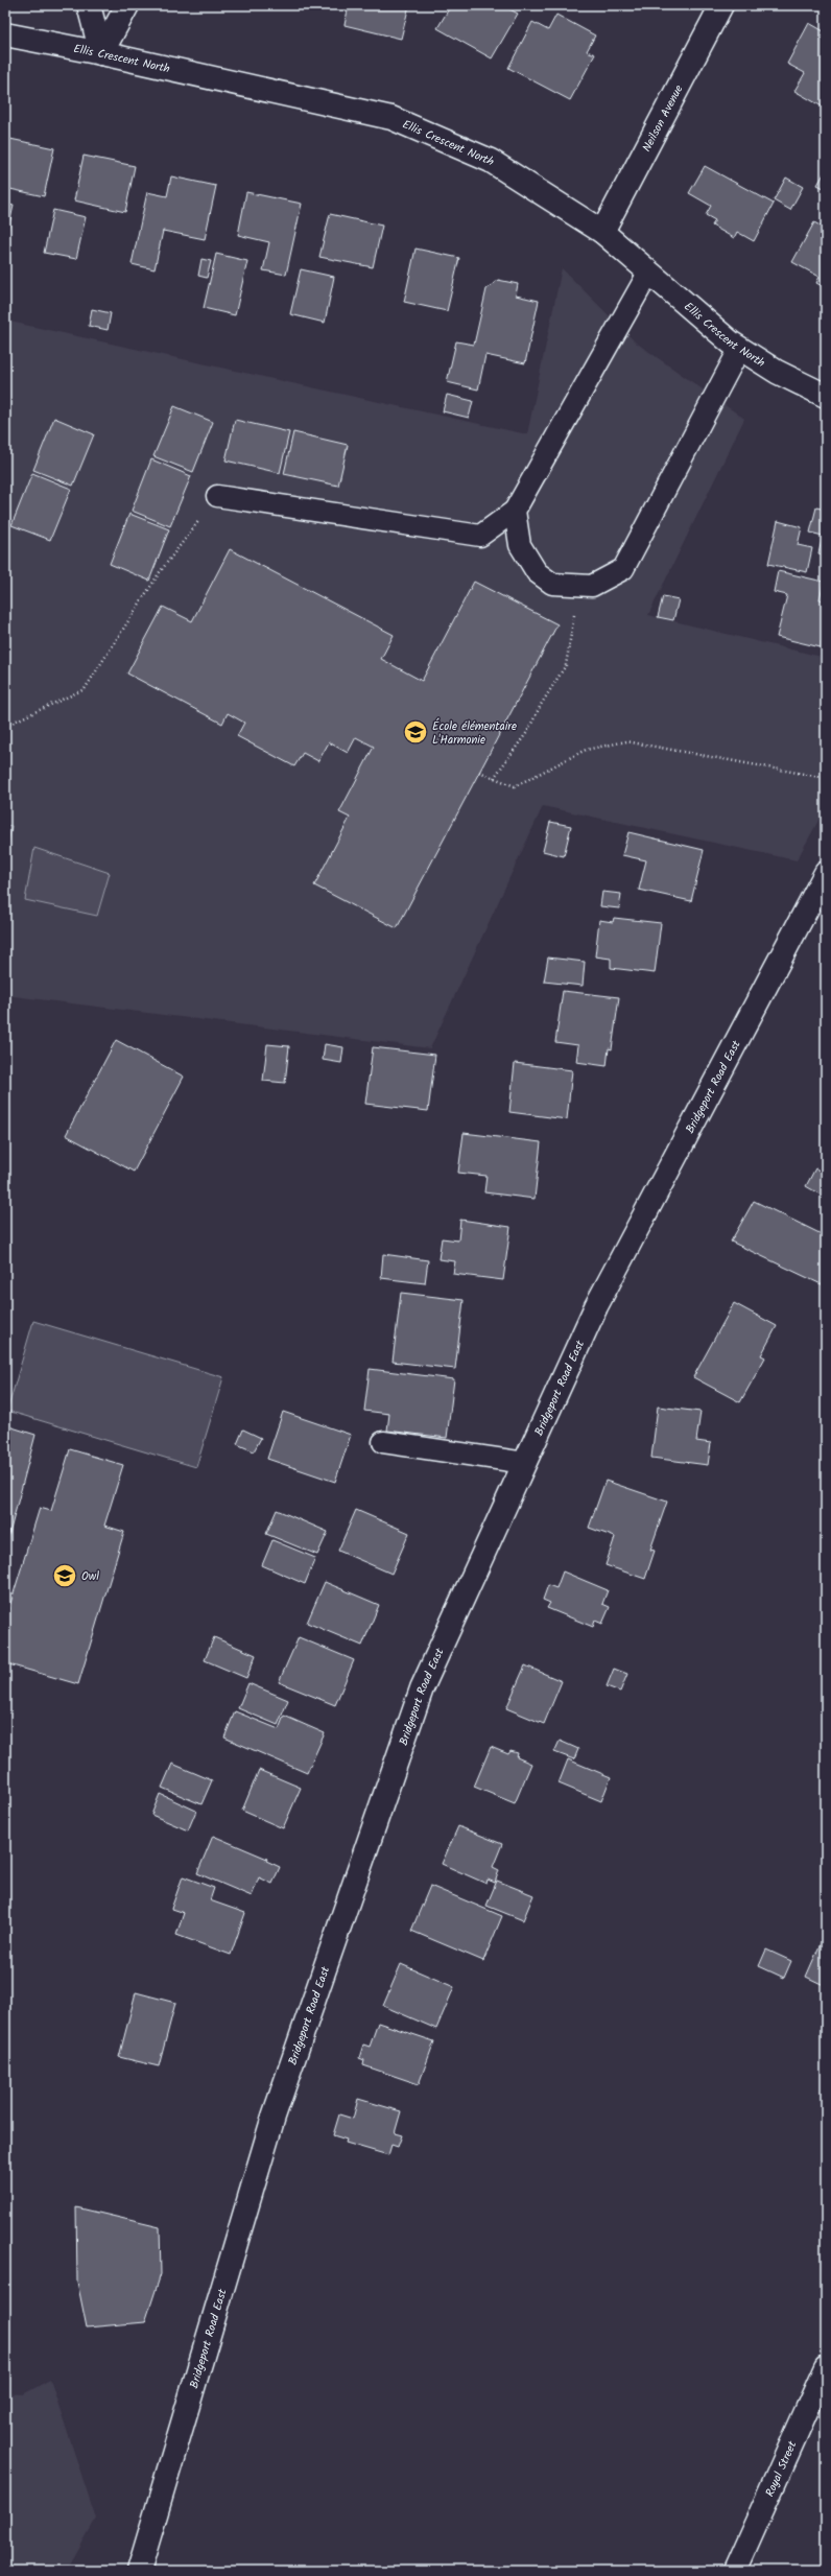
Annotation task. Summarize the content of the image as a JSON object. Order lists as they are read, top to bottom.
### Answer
{
  "streets": {
    "main road": [
      "Ellis Crescent North",
      "Neilson Avenue",
      "Bridgeport Road East",
      "Royal Street"
    ]
  },
  "crossings": [
    ["Ellis Crescent North", "Neilson Avenue"]
  ],
  "places": {
    "school or university": ["École élémentaire L'Harmonie", "Owl"]
  }
}
